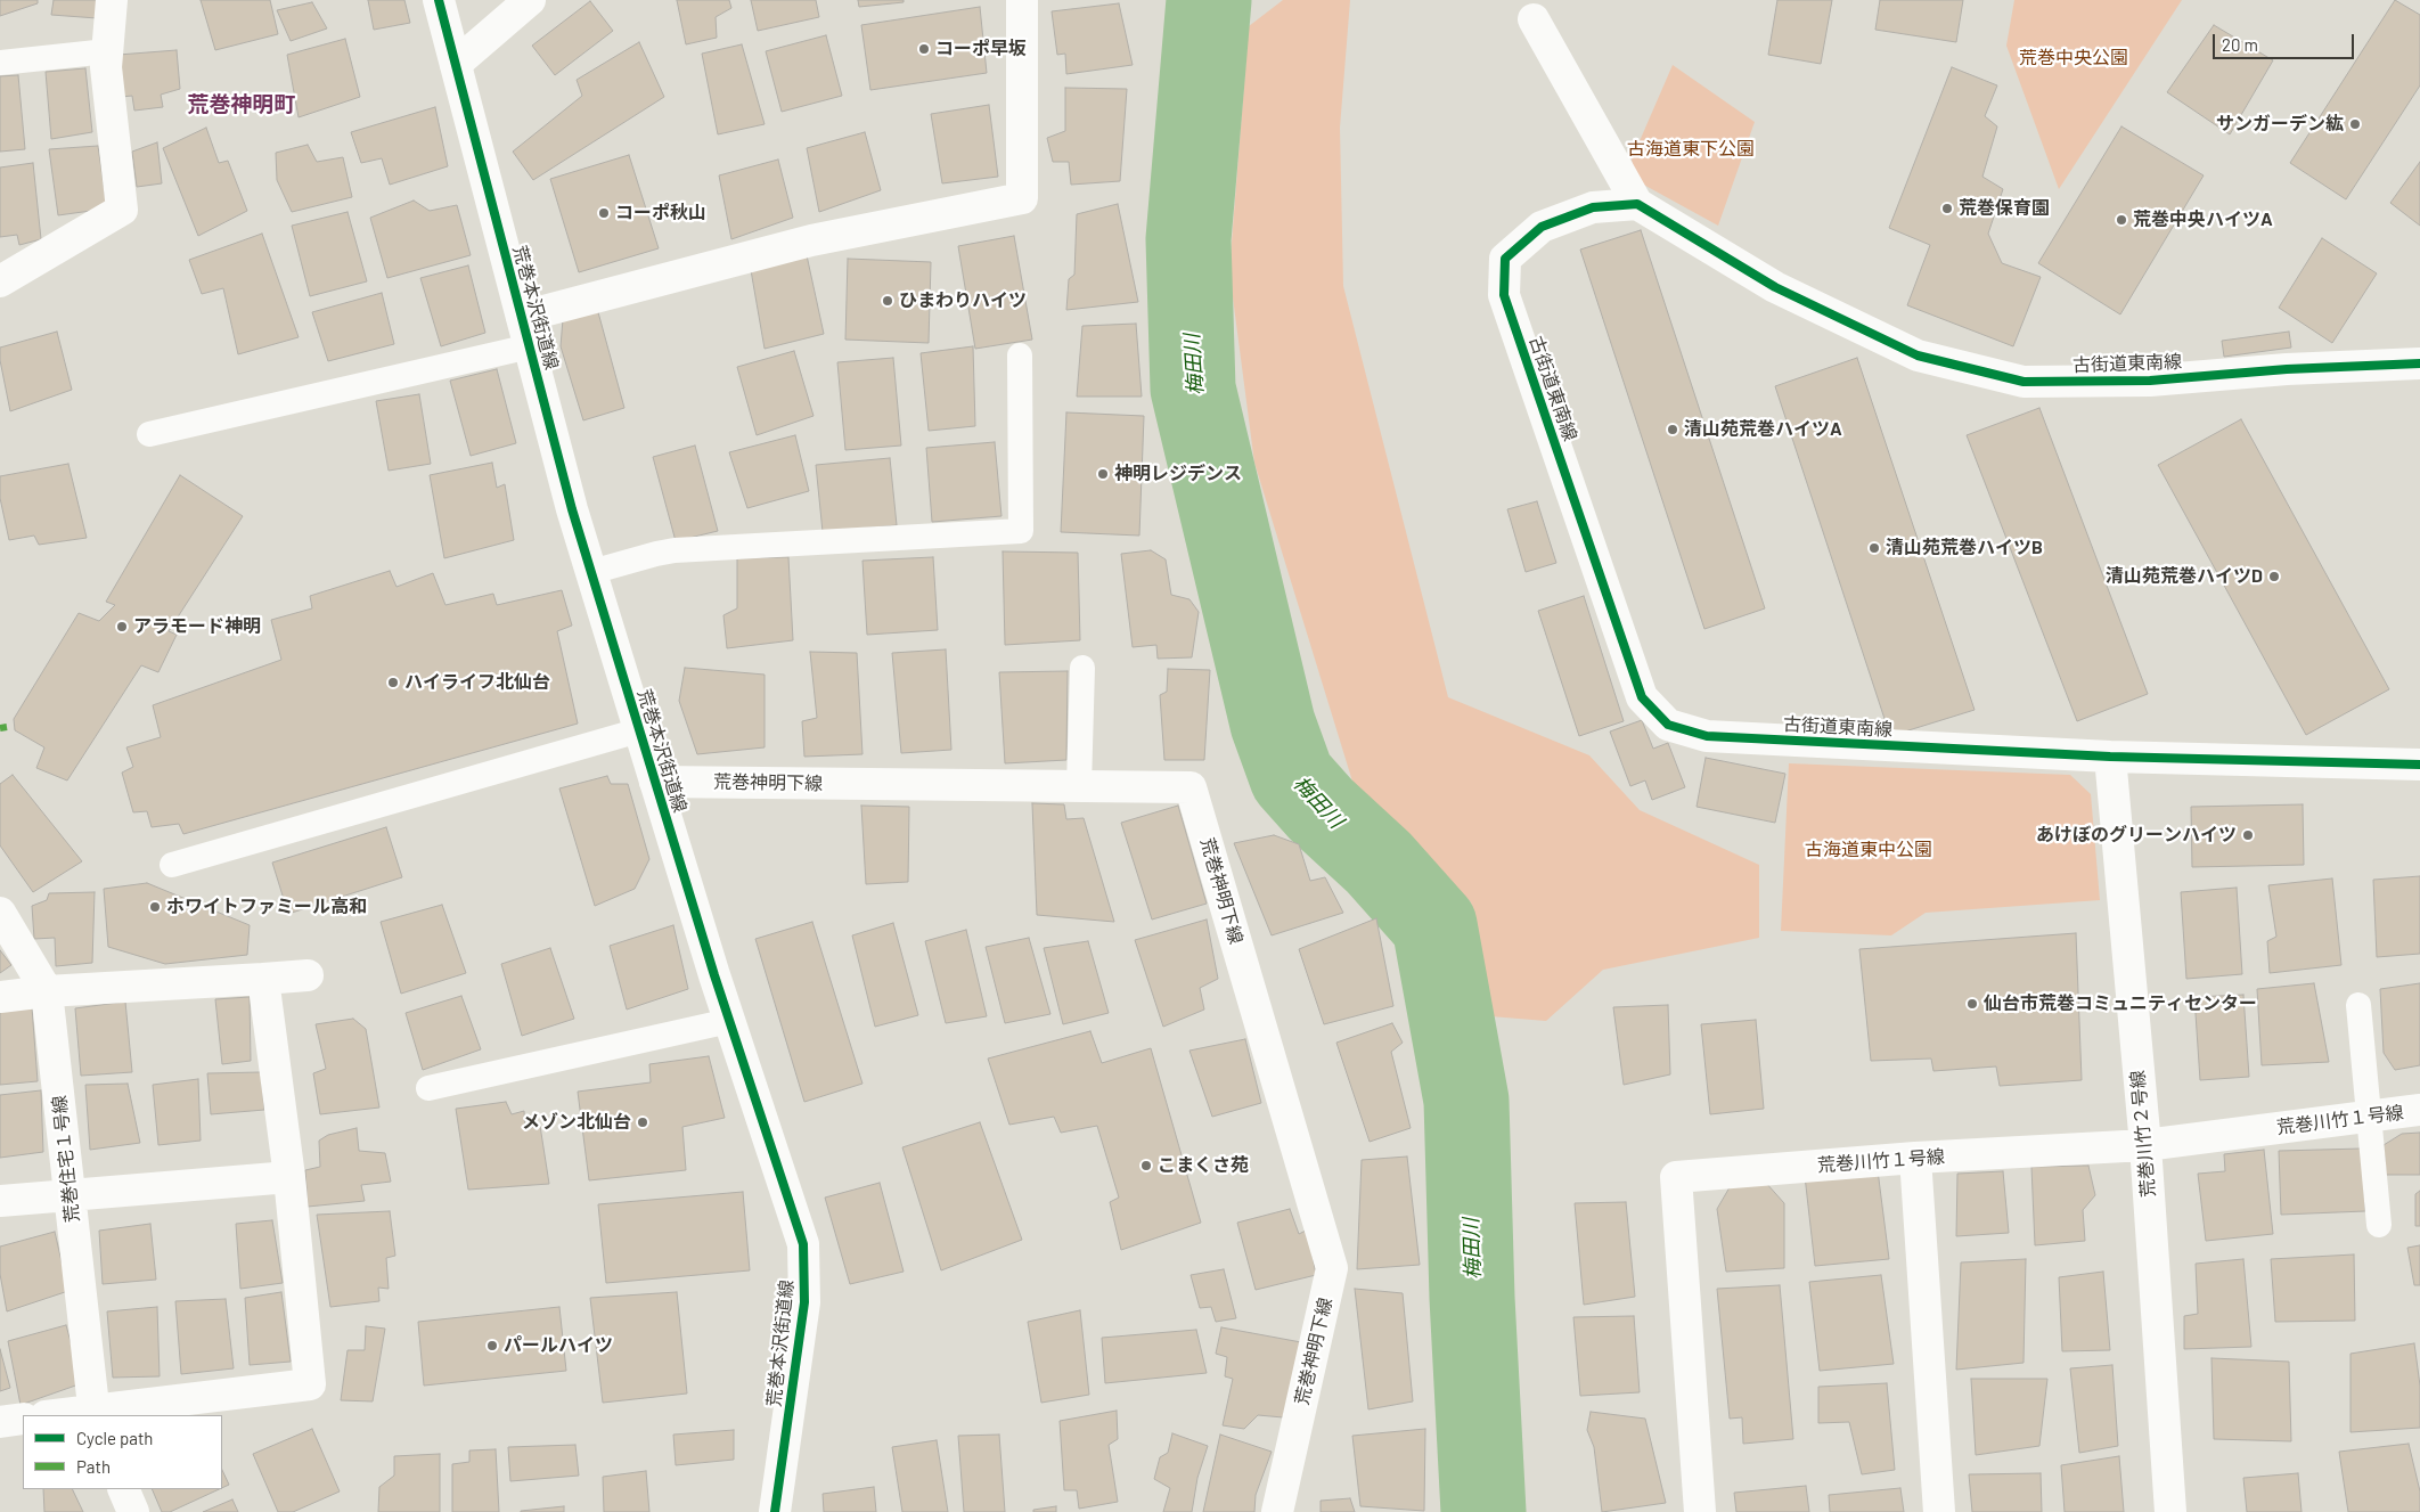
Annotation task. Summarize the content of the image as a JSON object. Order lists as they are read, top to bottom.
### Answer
{
  "streets": {
    "street": [
      "荒巻本沢街道線",
      "古街道東南線",
      "荒巻神明下線",
      "荒巻川竹１号線",
      "荒巻川竹２号線",
      "荒巻住宅１号線"
    ]
  },
  "crossings": [
    ["荒巻本沢街道線", "荒巻神明下線"],
    ["古街道東南線", "荒巻川竹２号線"],
    ["荒巻川竹１号線", "荒巻川竹２号線"]
  ],
  "districts": ["荒巻神明町"],
  "water": ["梅田川"],
  "parks": ["荒巻中央公園", "古海道東下公園", "古海道東中公園"],
  "places": [
    "コーポ早坂",
    "サンガーデン紘",
    "荒巻保育園",
    "コーポ秋山",
    "荒巻中央ハイツA",
    "ひまわりハイツ",
    "清山苑荒巻ハイツA",
    "神明レジデンス",
    "清山苑荒巻ハイツB",
    "清山苑荒巻ハイツD",
    "アラモード神明",
    "ハイライフ北仙台",
    "あけぼのグリーンハイツ",
    "ホワイトファミール高和",
    "仙台市荒巻コミュニティセンター",
    "メゾン北仙台",
    "こまくさ苑",
    "パールハイツ"
  ],
  "legend": ["Cycle path", "Path"],
  "scale_bar": "20 m"
}
